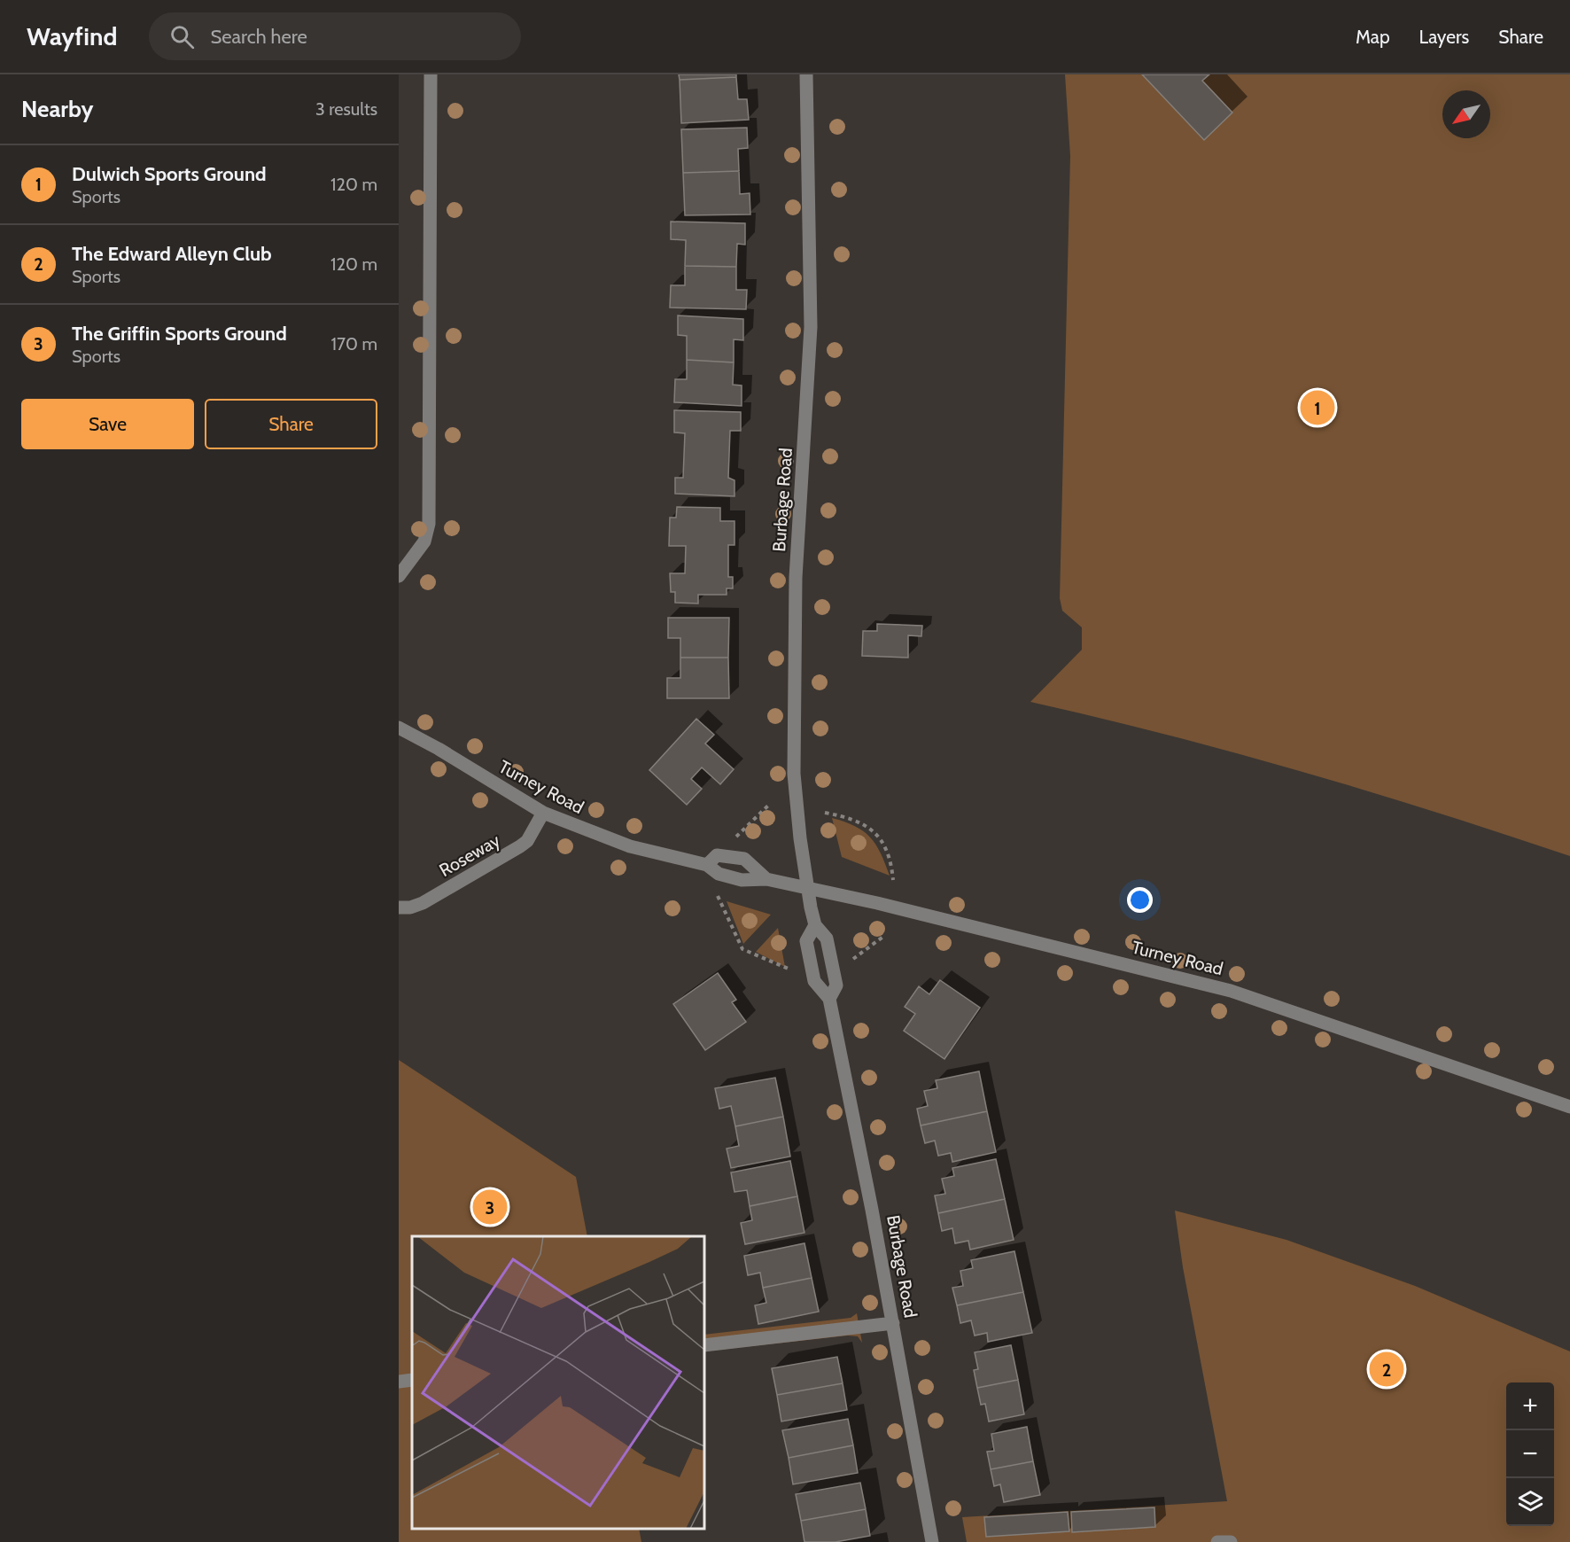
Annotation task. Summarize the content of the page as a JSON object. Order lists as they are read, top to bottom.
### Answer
{
  "streets": {
    "street": ["Burbage Road", "Turney Road", "Roseway"]
  },
  "crossings": [
    ["Burbage Road", "Turney Road"],
    ["Turney Road", "Roseway"]
  ],
  "north": "bottom left",
  "page": {
    "header": "Wayfind",
    "search": "Search here",
    "nav": ["Map", "Layers", "Share"],
    "heading": ["Nearby", "3 results"],
    "list": [
      {
        "mark": "1",
        "name": "Dulwich Sports Ground",
        "note": "Sports",
        "value": "120 m"
      },
      {
        "mark": "2",
        "name": "The Edward Alleyn Club",
        "note": "Sports",
        "value": "120 m"
      },
      {
        "mark": "3",
        "name": "The Griffin Sports Ground",
        "note": "Sports",
        "value": "170 m"
      }
    ],
    "buttons": ["Save", "Share"],
    "pins": ["1", "3", "2"],
    "map_buttons": ["+", "−"]
  }
}
